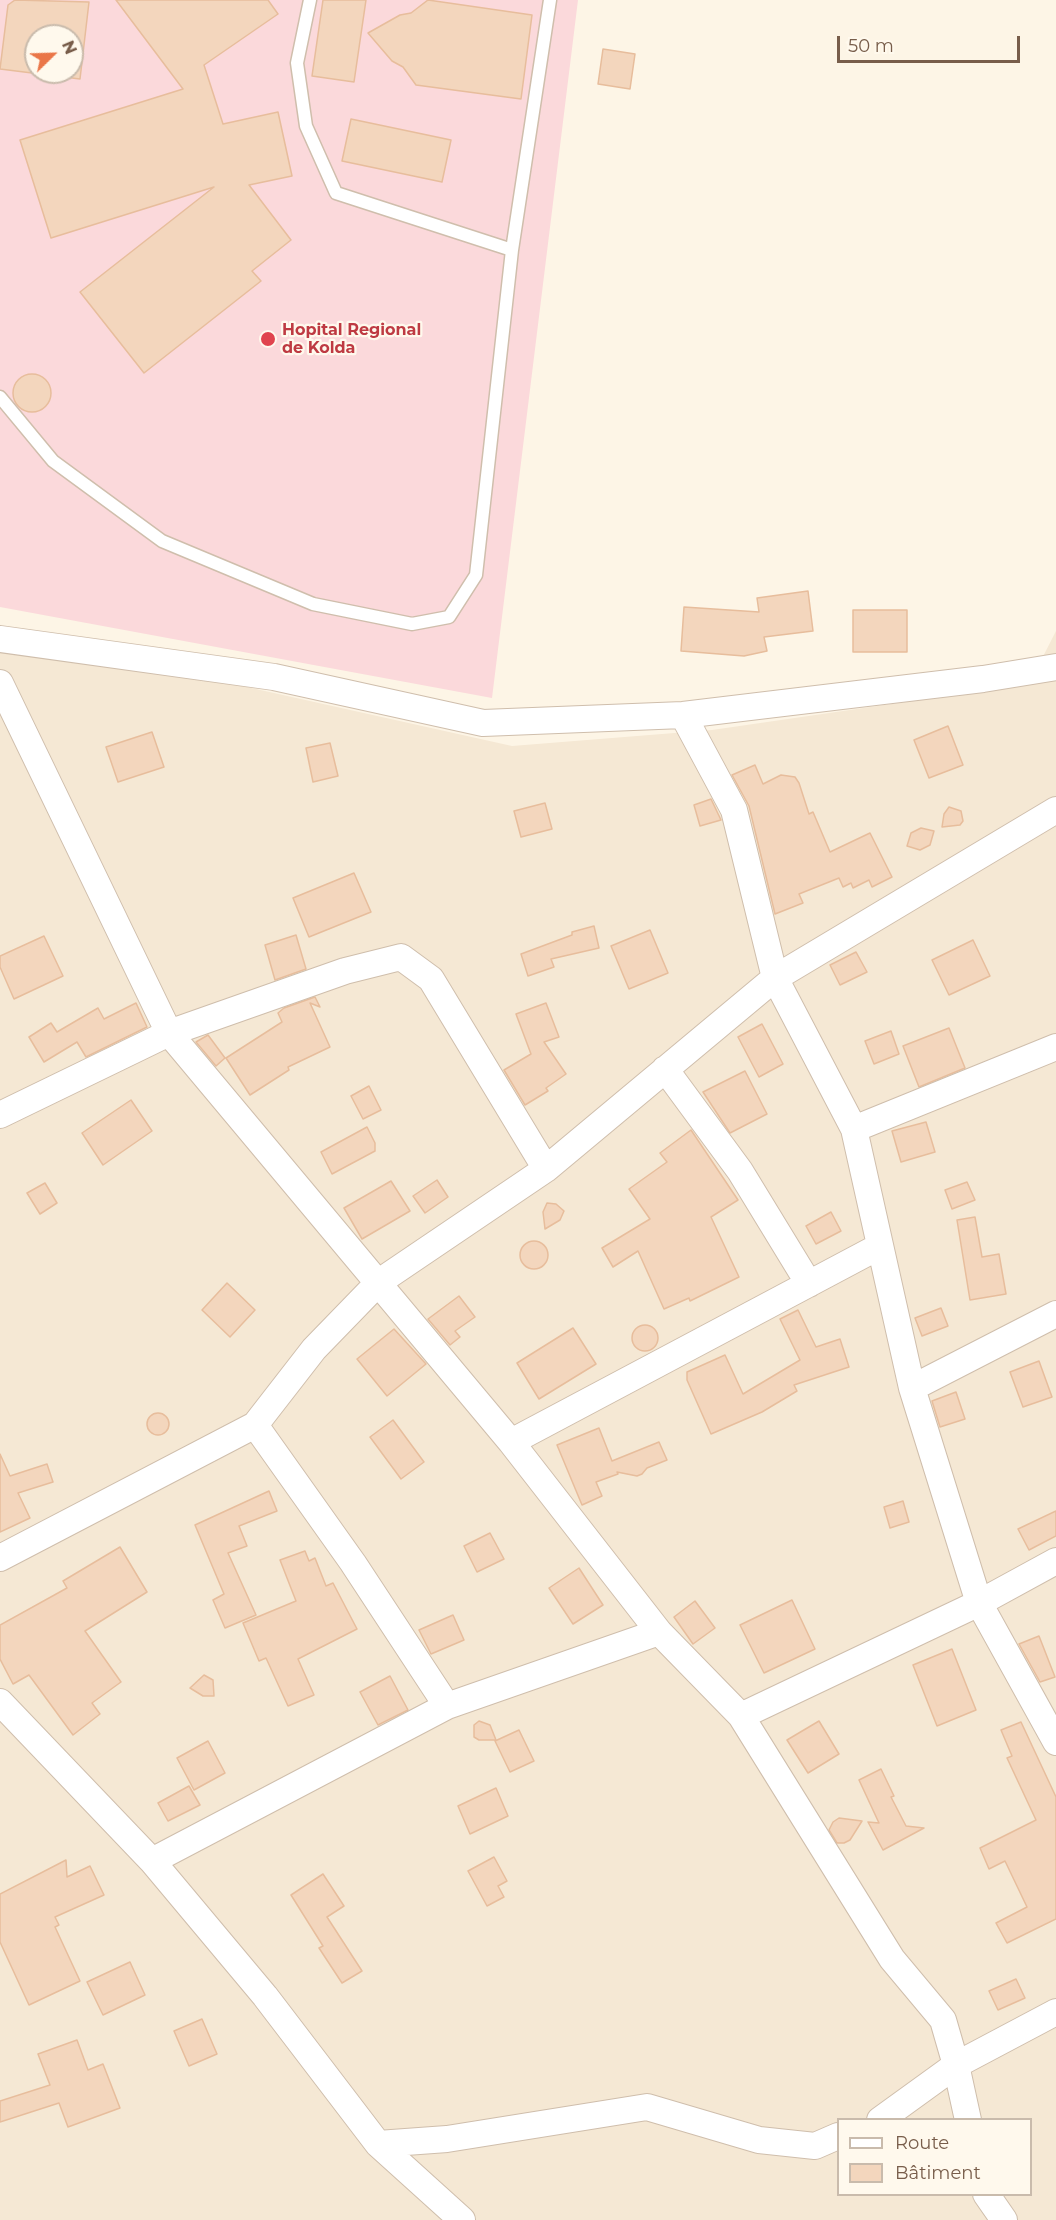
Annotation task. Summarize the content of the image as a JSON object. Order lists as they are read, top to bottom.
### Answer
{
  "places": ["Hopital Regional de Kolda"],
  "legend": ["Route", "Bâtiment"],
  "scale_bar": "50 m",
  "north": "top right"
}
